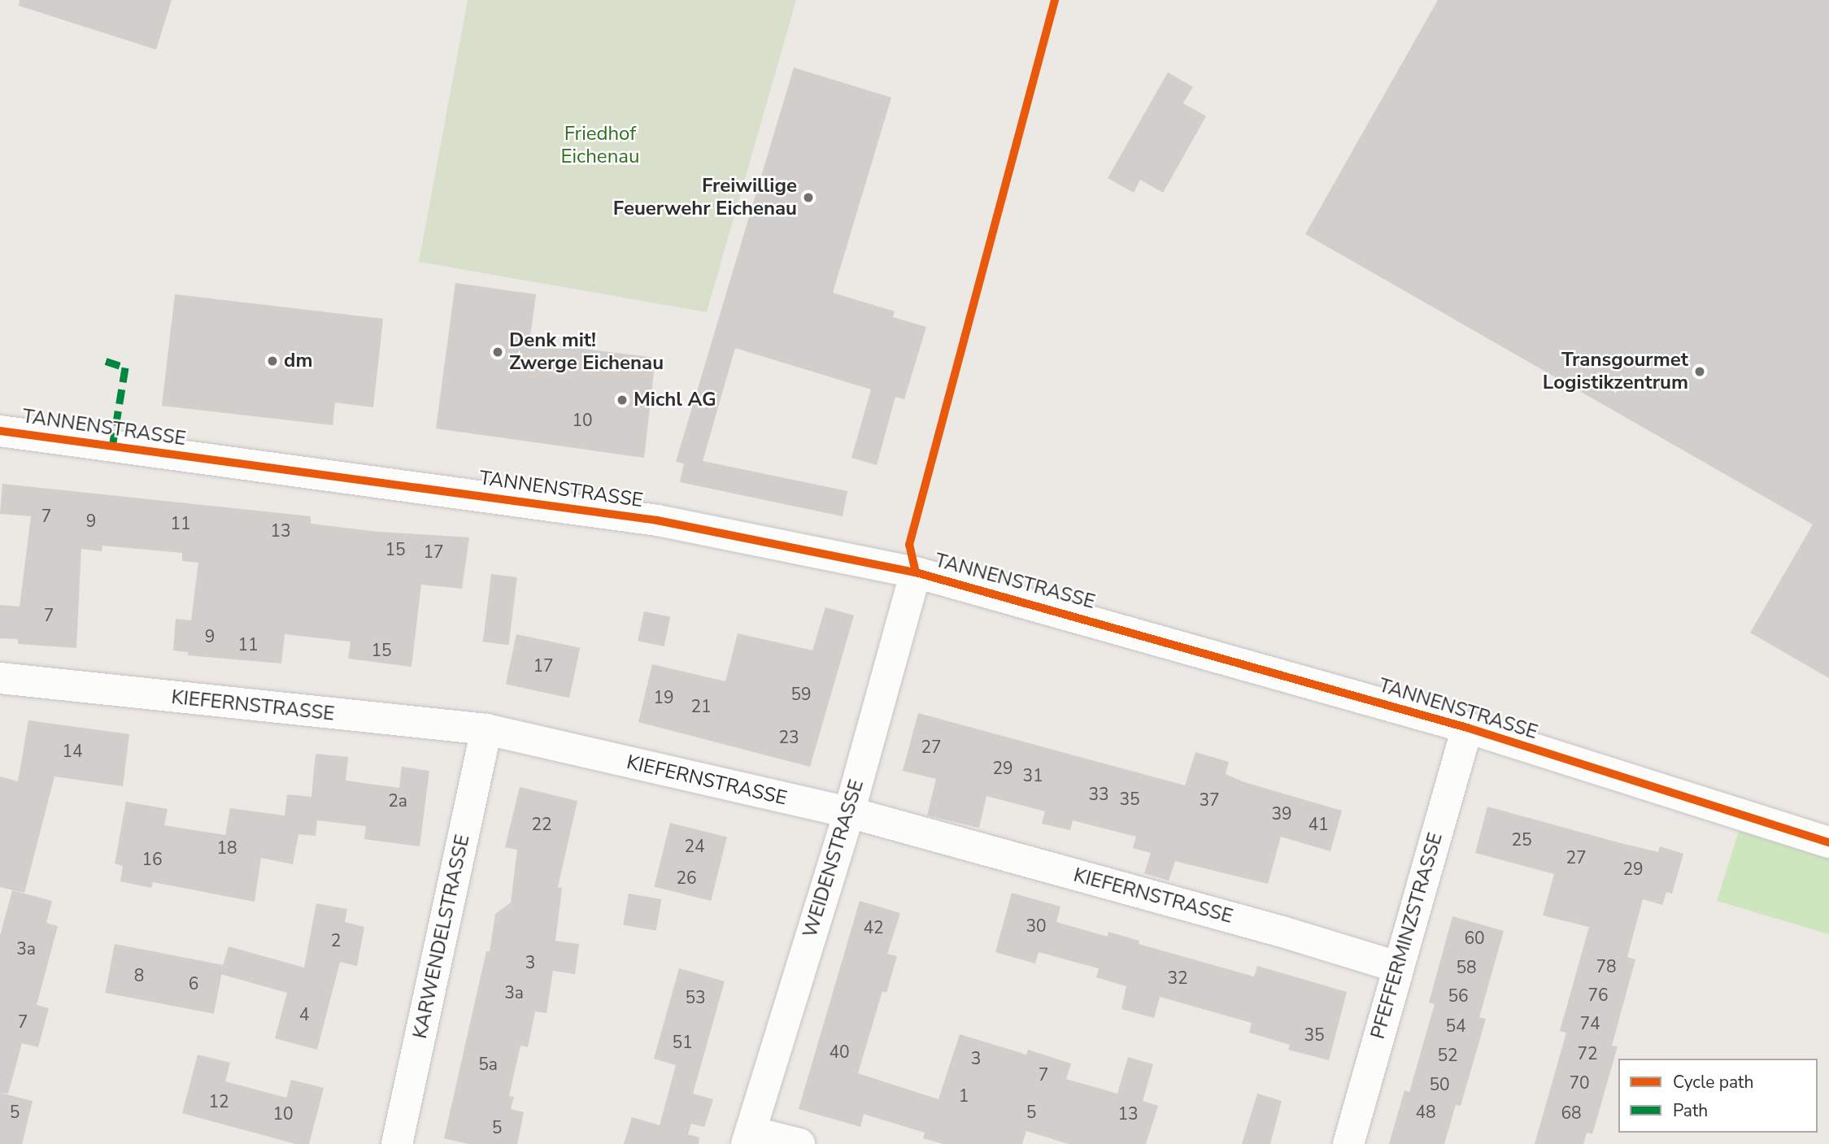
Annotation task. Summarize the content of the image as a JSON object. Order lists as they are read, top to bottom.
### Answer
{
  "streets": {
    "street": [
      "TANNENSTRASSE",
      "KIEFERNSTRASSE",
      "WEIDENSTRASSE",
      "PFEFFERMINZSTRASSE",
      "KARWENDELSTRASSE"
    ]
  },
  "crossings": [
    ["TANNENSTRASSE", "WEIDENSTRASSE"],
    ["TANNENSTRASSE", "PFEFFERMINZSTRASSE"],
    ["KIEFERNSTRASSE", "WEIDENSTRASSE"],
    ["KIEFERNSTRASSE", "PFEFFERMINZSTRASSE"],
    ["KIEFERNSTRASSE", "KARWENDELSTRASSE"]
  ],
  "parks": ["Friedhof Eichenau"],
  "places": [
    "Freiwillige Feuerwehr Eichenau",
    "Denk mit! Zwerge Eichenau",
    "dm",
    "Transgourmet Logistikzentrum",
    "Michl AG"
  ],
  "house_numbers": [
    "10",
    "7",
    "9",
    "11",
    "13",
    "15",
    "17",
    "7",
    "9",
    "11",
    "15",
    "17",
    "59",
    "19",
    "21",
    "23",
    "27",
    "14",
    "29",
    "31",
    "33",
    "35",
    "37",
    "2a",
    "39",
    "22",
    "41",
    "25",
    "24",
    "18",
    "27",
    "16",
    "29",
    "26",
    "30",
    "42",
    "60",
    "2",
    "3a",
    "3",
    "78",
    "58",
    "8",
    "32",
    "6",
    "3a",
    "76",
    "56",
    "53",
    "4",
    "7",
    "74",
    "54",
    "35",
    "51",
    "40",
    "72",
    "52",
    "3",
    "5a",
    "7",
    "70",
    "50",
    "1",
    "12",
    "5",
    "5",
    "48",
    "68",
    "10",
    "13",
    "5"
  ],
  "legend": ["Cycle path", "Path"]
}
